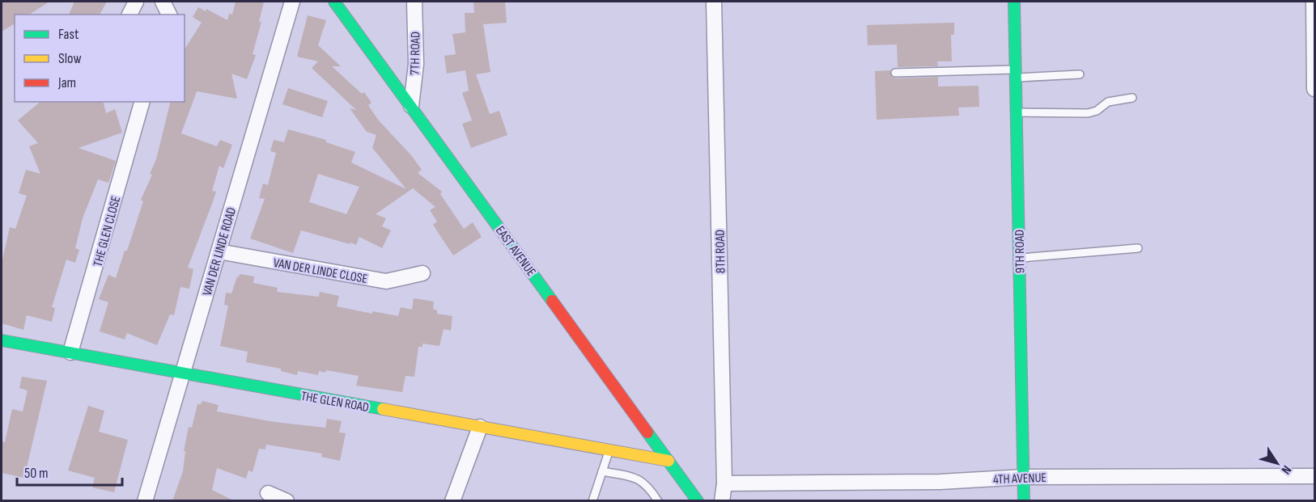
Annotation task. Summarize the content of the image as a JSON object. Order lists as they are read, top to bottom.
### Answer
{
  "streets": {
    "street": [
      "7TH ROAD",
      "THE GLEN CLOSE",
      "EAST AVENUE",
      "VAN DER LINDE ROAD",
      "8TH ROAD",
      "9TH ROAD",
      "VAN DER LINDE CLOSE",
      "THE GLEN ROAD",
      "4TH AVENUE"
    ]
  },
  "crossings": [
    ["7TH ROAD", "EAST AVENUE"],
    ["THE GLEN CLOSE", "THE GLEN ROAD"],
    ["EAST AVENUE", "THE GLEN ROAD"],
    ["VAN DER LINDE ROAD", "VAN DER LINDE CLOSE"],
    ["VAN DER LINDE ROAD", "THE GLEN ROAD"],
    ["8TH ROAD", "4TH AVENUE"],
    ["9TH ROAD", "4TH AVENUE"]
  ],
  "legend": ["Fast", "Slow", "Jam"],
  "scale_bar": "50 m",
  "north": "bottom right"
}
